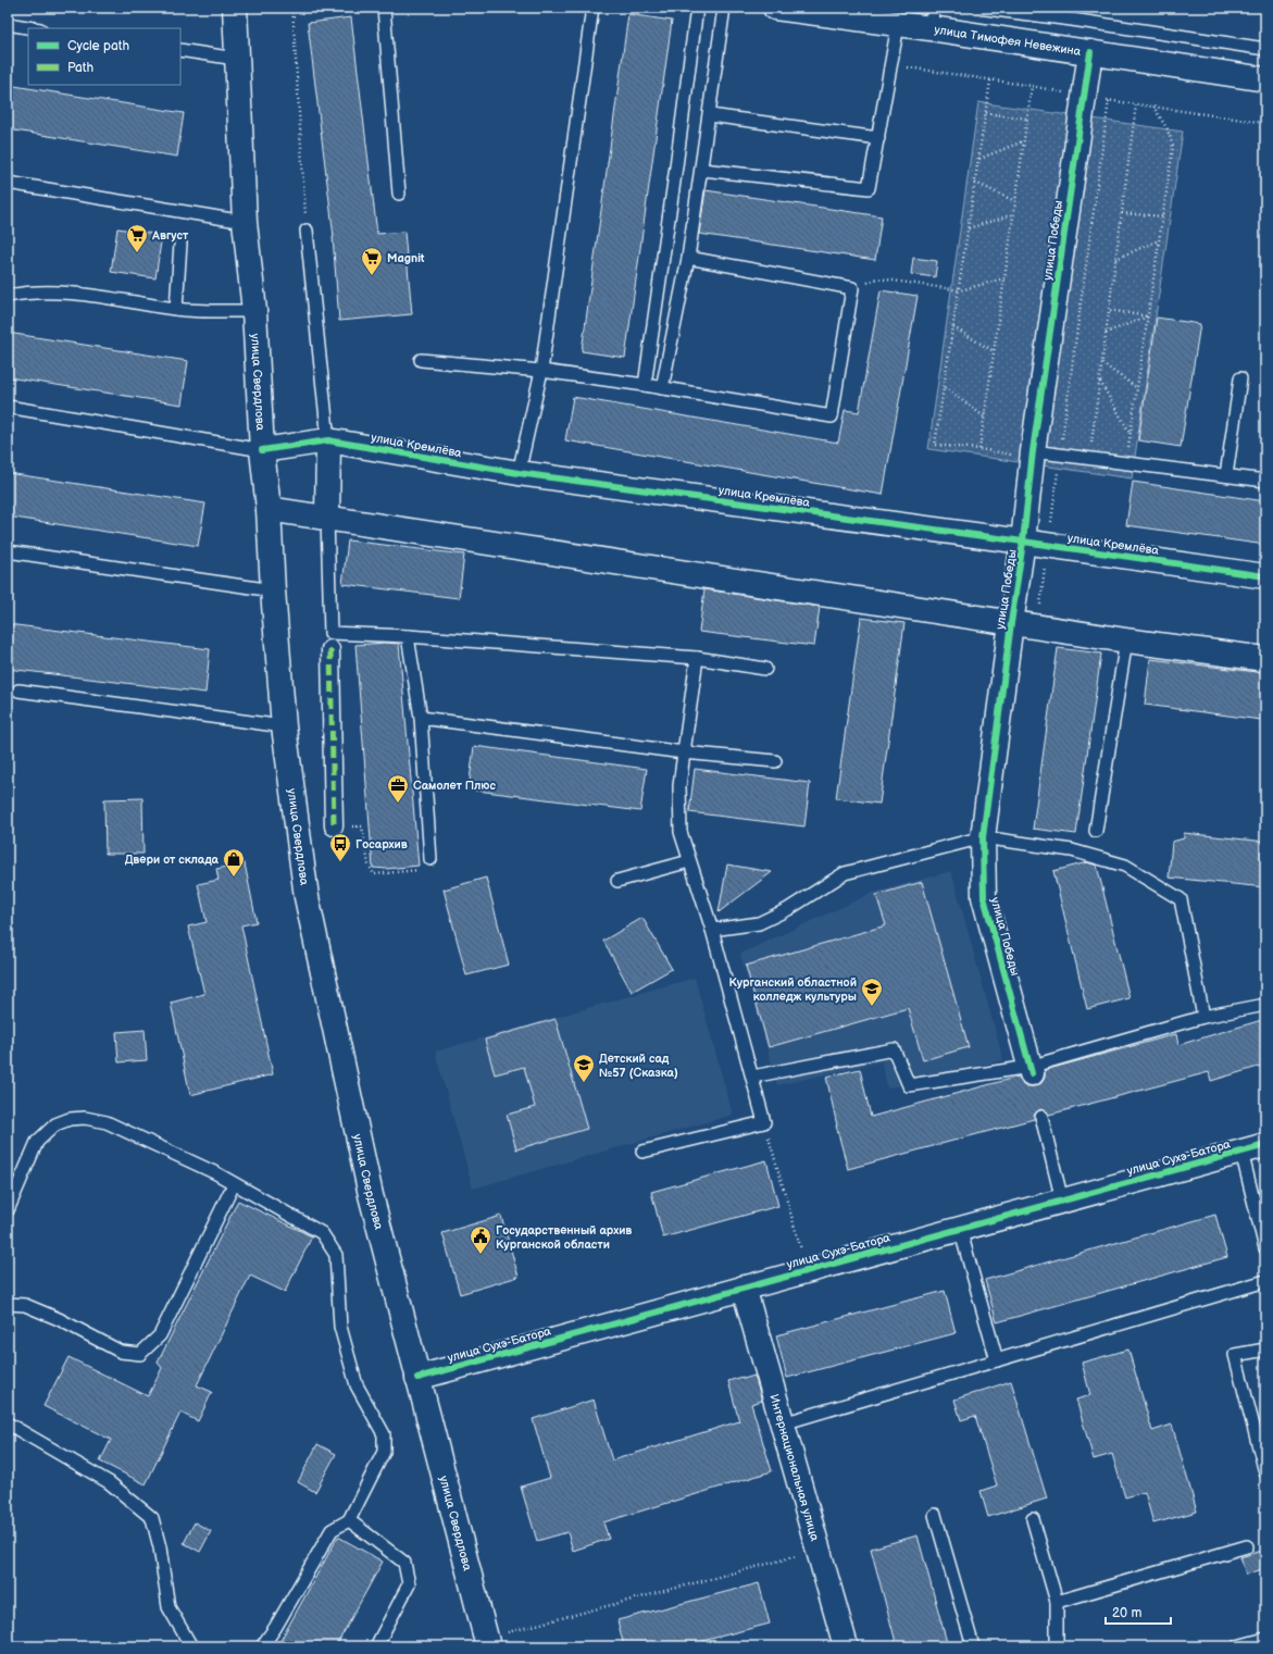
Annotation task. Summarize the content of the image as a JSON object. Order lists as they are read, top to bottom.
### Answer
{
  "streets": {
    "street": [
      "улица Тимофея Невежина",
      "улица Победы",
      "улица Свердлова",
      "улица Кремлёва",
      "улица Сухэ-Батора",
      "Интернациональная улица"
    ]
  },
  "crossings": [
    ["улица Тимофея Невежина", "улица Победы"],
    ["улица Победы", "улица Кремлёва"],
    ["улица Свердлова", "улица Кремлёва"],
    ["улица Свердлова", "улица Сухэ-Батора"],
    ["улица Сухэ-Батора", "Интернациональная улица"]
  ],
  "places": {
    "supermarket": ["Август", "Magnit"],
    "office": ["Самолет Плюс"],
    "bus stop": ["Госархив"],
    "shop": ["Двери от склада"],
    "school or university": ["Курганский областной колледж культуры", "Детский сад №57 (Сказка)"],
    "public building": ["Государственный архив Курганской области"]
  },
  "legend": ["Cycle path", "Path"],
  "scale_bar": "20 m"
}
